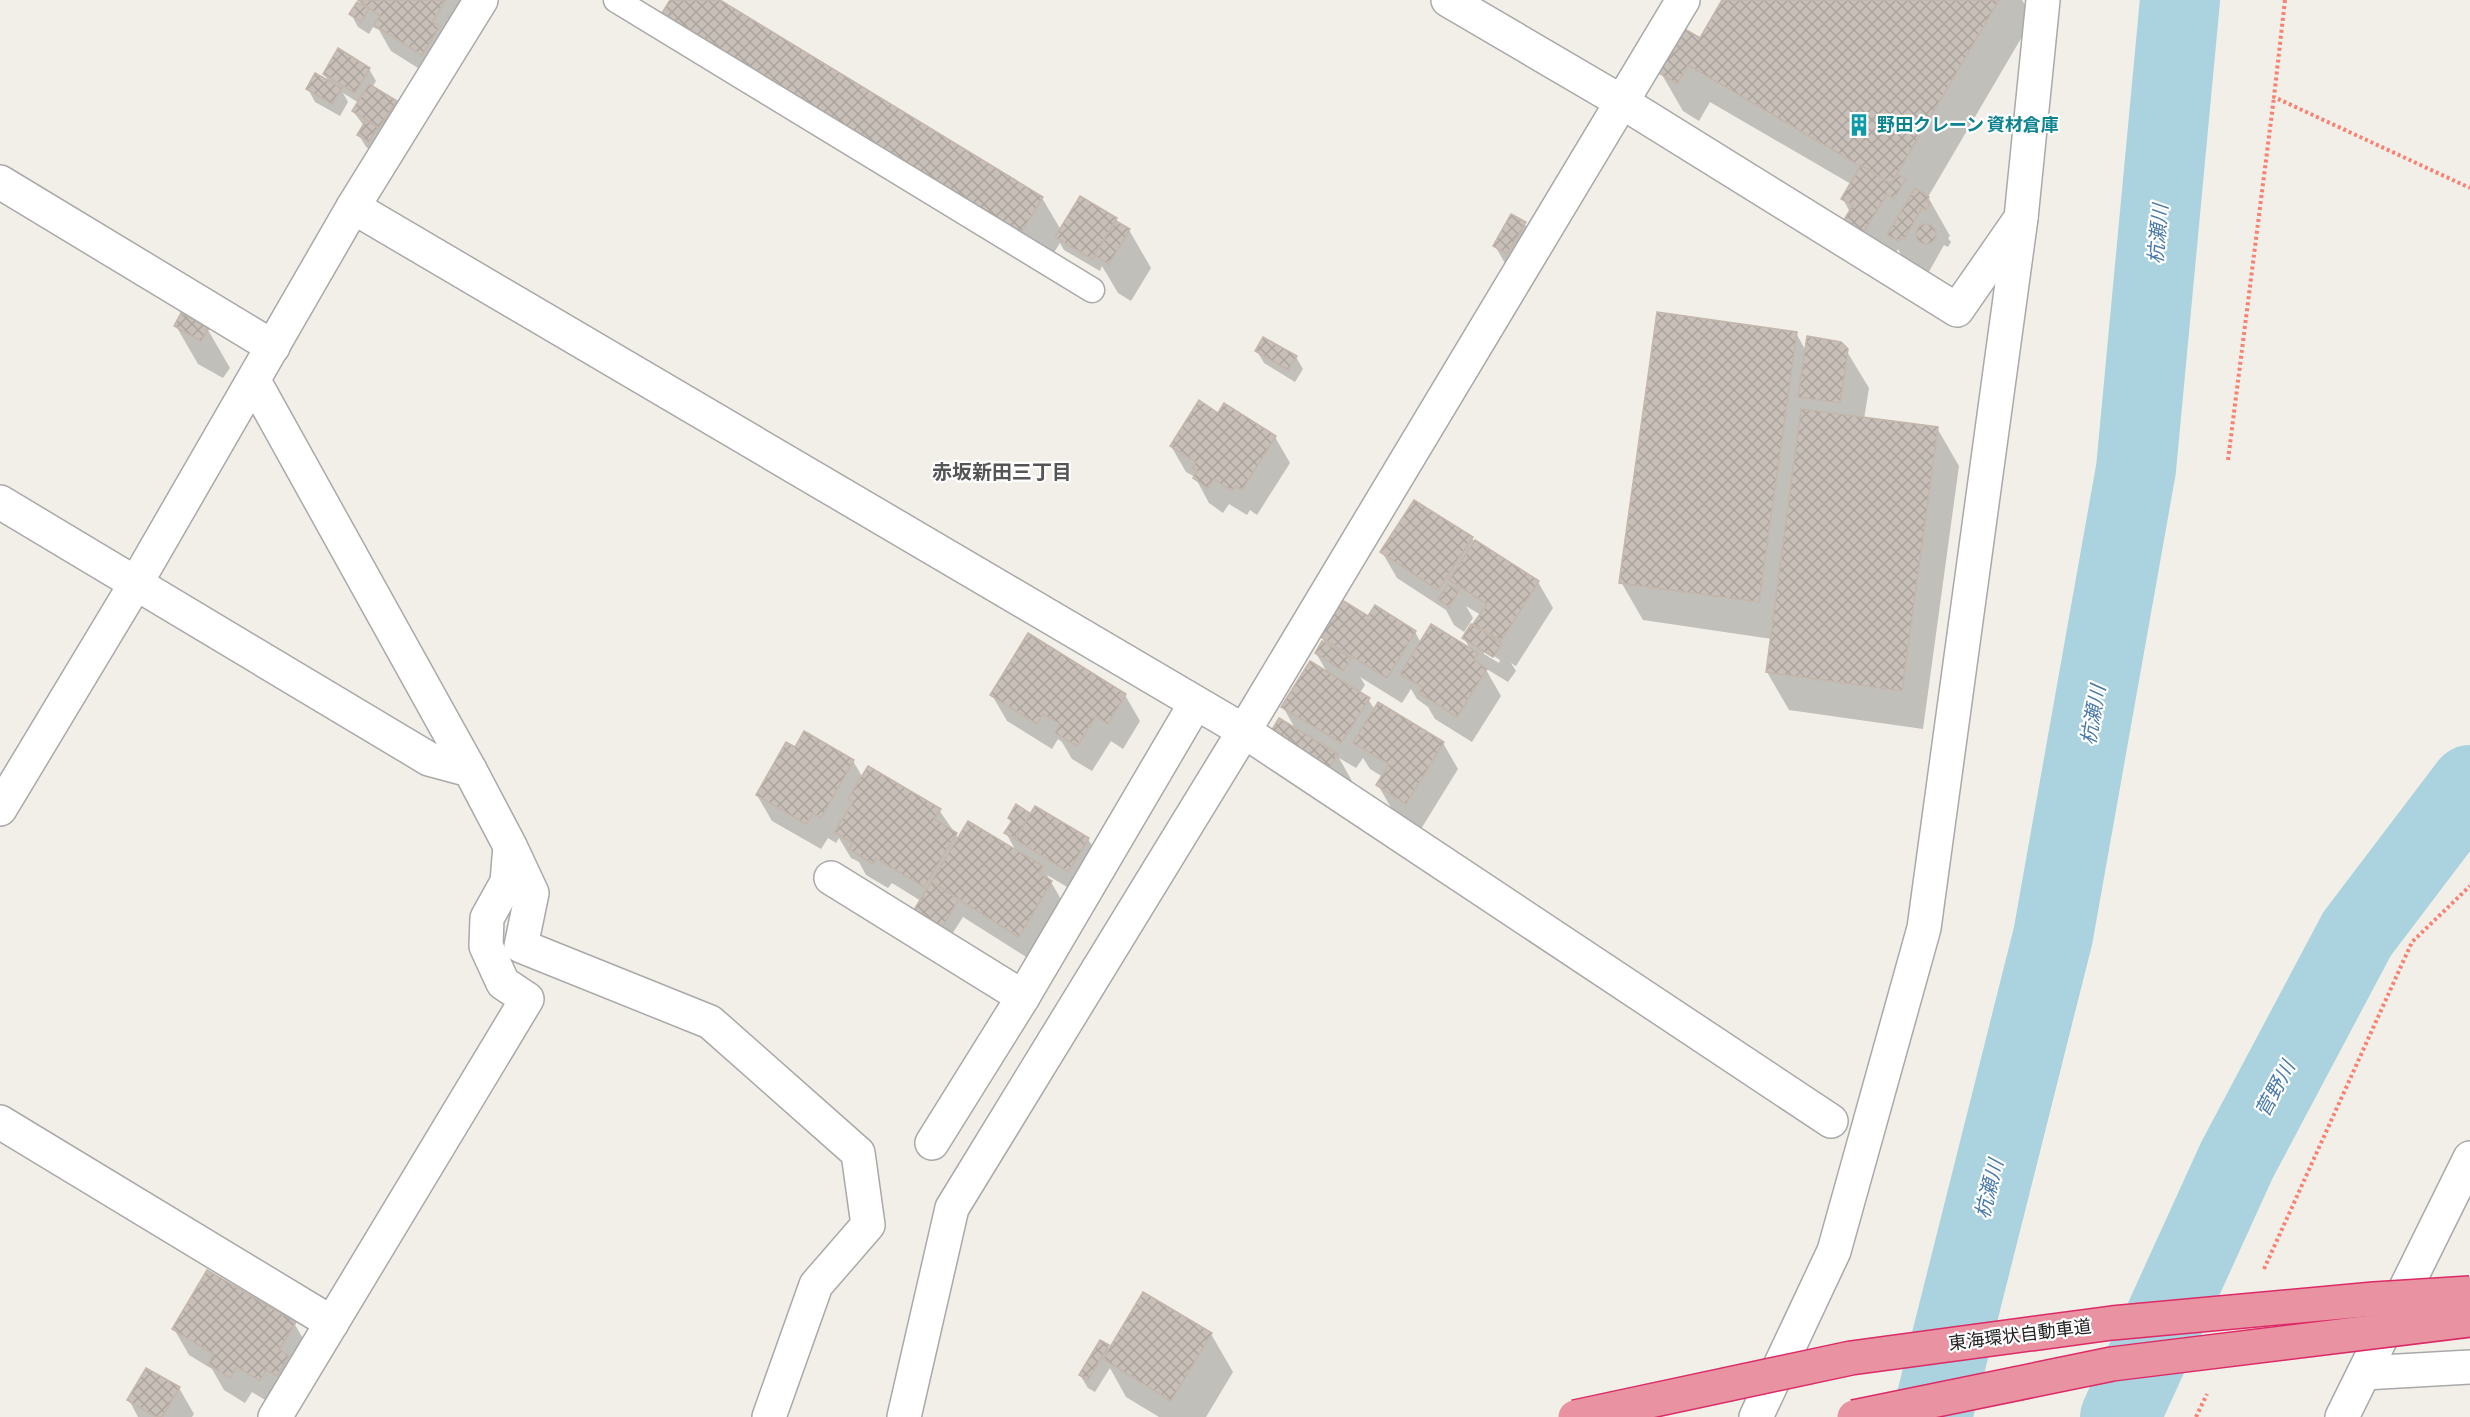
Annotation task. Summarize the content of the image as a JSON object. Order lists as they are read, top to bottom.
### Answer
{
  "streets": {
    "highway": ["東海環状自動車道"]
  },
  "districts": ["赤坂新田三丁目"],
  "water": ["杭瀬川", "菅野川"],
  "places": {
    "building": ["野田クレーン 資材倉庫"]
  }
}
